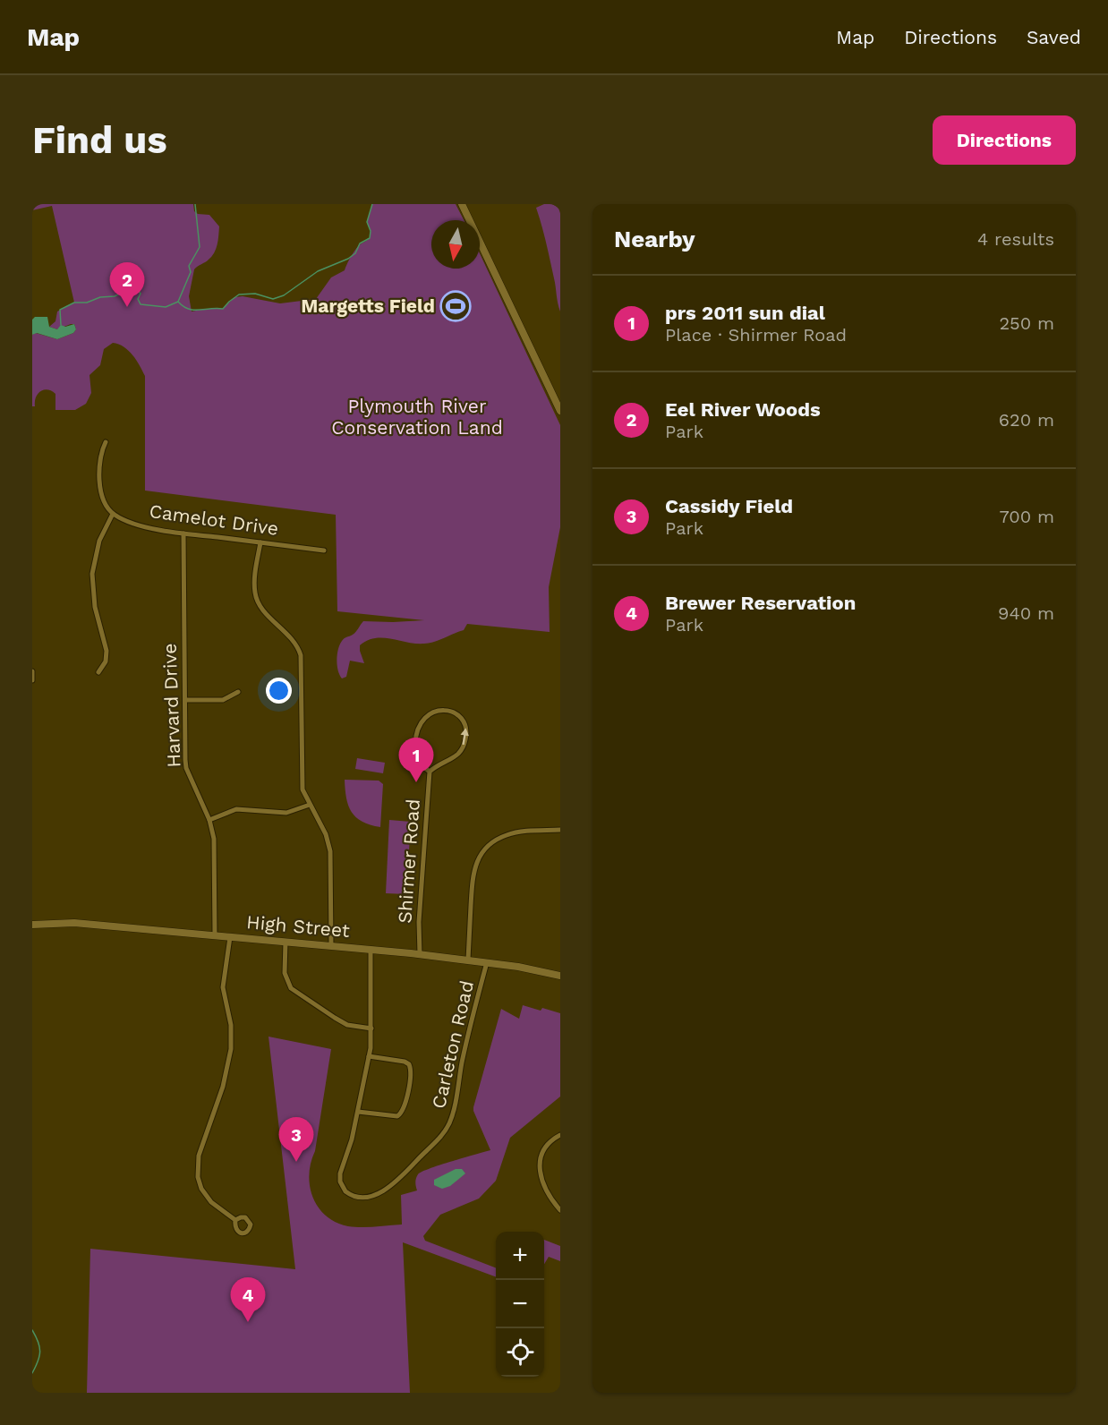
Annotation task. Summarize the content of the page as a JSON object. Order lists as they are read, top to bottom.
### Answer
{
  "streets": {
    "main road": ["High Street"],
    "street": [
      "Camelot Drive",
      "Harvard Drive",
      "Shirmer Road",
      "Carleton Road"
    ]
  },
  "crossings": [
    ["Camelot Drive", "Harvard Drive"],
    ["Harvard Drive", "High Street"],
    ["Shirmer Road", "High Street"],
    ["High Street", "Carleton Road"]
  ],
  "parks": ["Plymouth River Conservation Land"],
  "places": {
    "sports": ["Margetts Field"]
  },
  "north": "bottom",
  "page": {
    "header": "Map",
    "nav": ["Map", "Directions", "Saved"],
    "buttons": "Directions",
    "title": "Find us",
    "heading": ["Nearby", "4 results"],
    "pins": [
      "2",
      "1",
      "3",
      "4"
    ],
    "list": [
      {
        "mark": "1",
        "name": "prs 2011 sun dial",
        "note": "Place · Shirmer Road",
        "value": "250 m"
      },
      {
        "mark": "2",
        "name": "Eel River Woods",
        "note": "Park",
        "value": "620 m"
      },
      {
        "mark": "3",
        "name": "Cassidy Field",
        "note": "Park",
        "value": "700 m"
      },
      {
        "mark": "4",
        "name": "Brewer Reservation",
        "note": "Park",
        "value": "940 m"
      }
    ],
    "map_buttons": ["+", "−"]
  }
}
